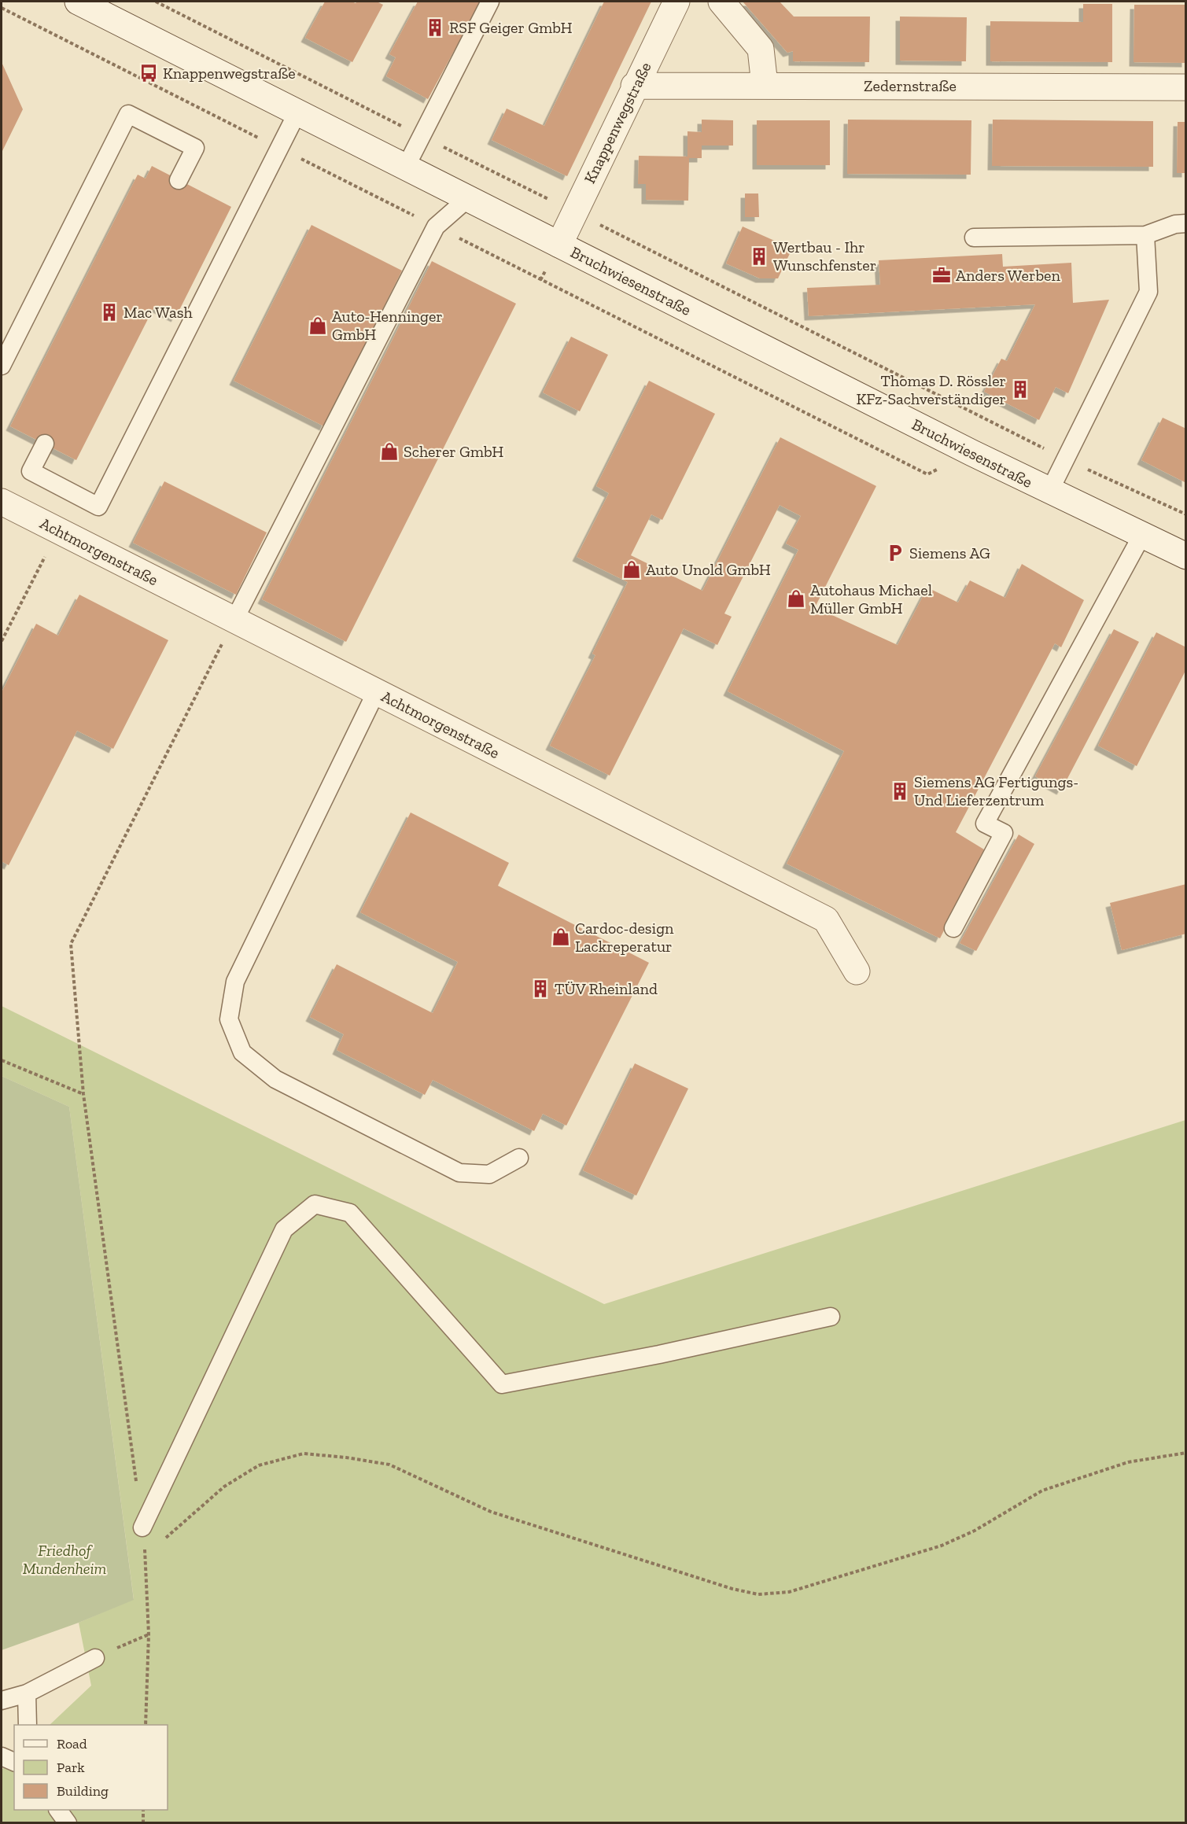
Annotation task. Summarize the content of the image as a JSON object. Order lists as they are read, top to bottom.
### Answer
{
  "streets": {
    "street": [
      "Zedernstraße",
      "Knappenwegstraße",
      "Bruchwiesenstraße",
      "Achtmorgenstraße"
    ]
  },
  "crossings": [
    ["Zedernstraße", "Knappenwegstraße"],
    ["Knappenwegstraße", "Bruchwiesenstraße"]
  ],
  "parks": ["Friedhof Mundenheim"],
  "places": {
    "building": [
      "RSF Geiger GmbH",
      "Wertbau - Ihr Wunschfenster",
      "Mac Wash",
      "Thomas D. Rössler KFz-Sachverständiger",
      "Siemens AG Fertigungs- Und Lieferzentrum",
      "TÜV Rheinland"
    ],
    "bus stop": ["Knappenwegstraße"],
    "office": ["Anders Werben"],
    "shop": [
      "Auto-Henninger GmbH",
      "Scherer GmbH",
      "Auto Unold GmbH",
      "Autohaus Michael Müller GmbH",
      "Cardoc-design Lackreperatur"
    ],
    "parking": ["Siemens AG"]
  },
  "legend": ["Road", "Park", "Building"]
}
